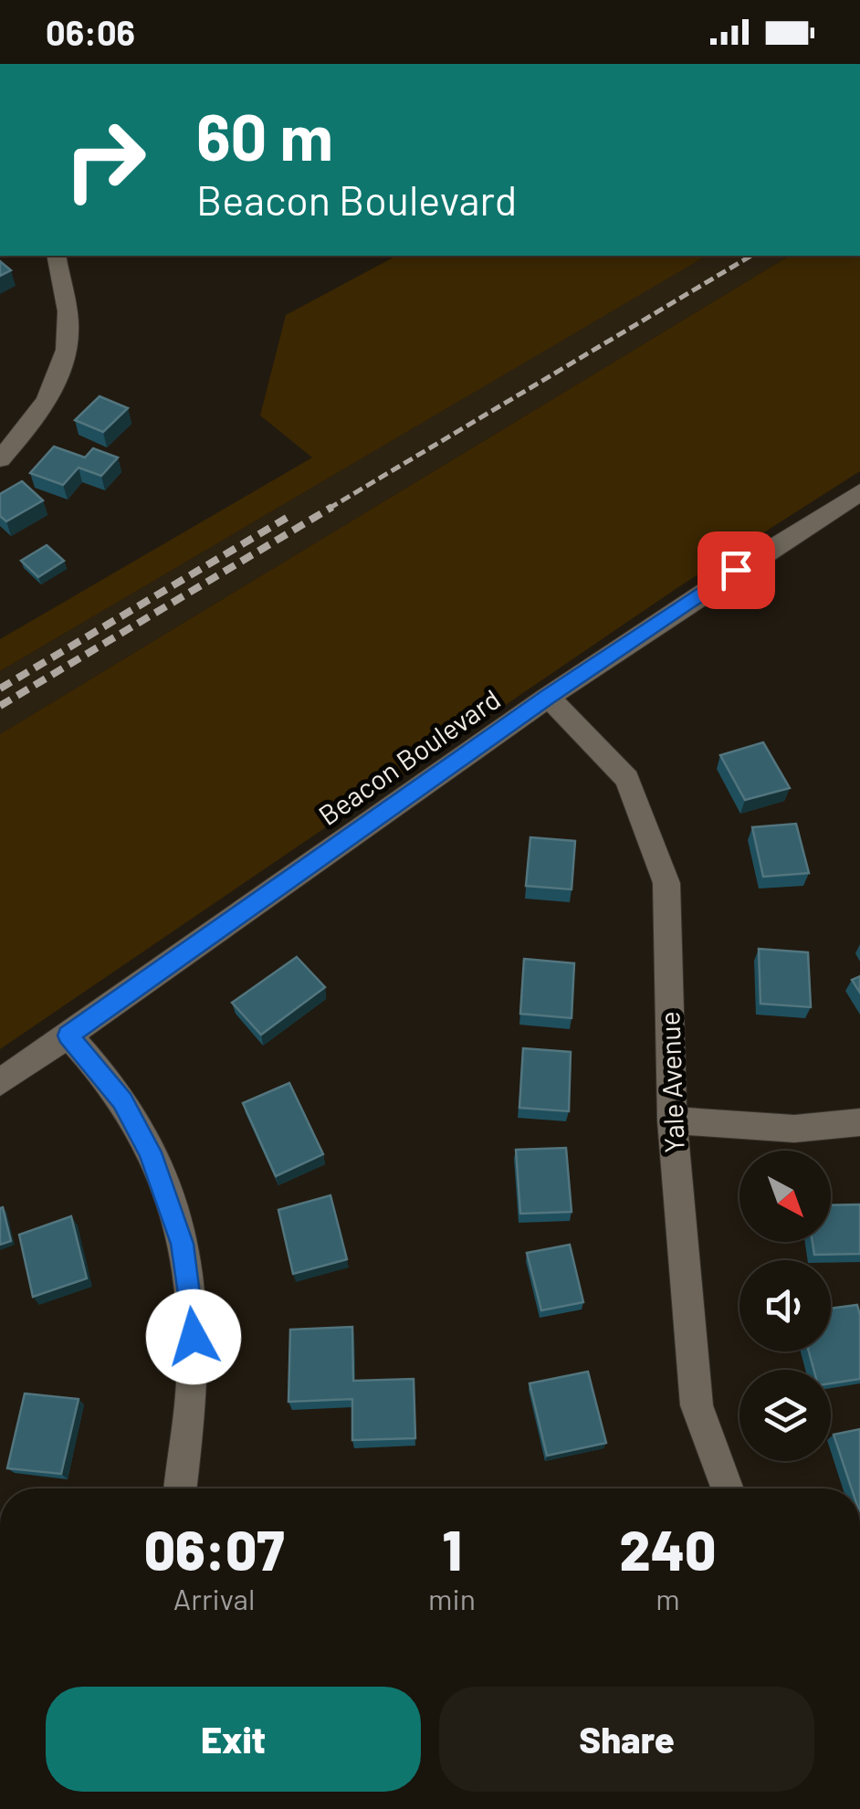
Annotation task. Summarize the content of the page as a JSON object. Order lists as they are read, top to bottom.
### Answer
{
  "streets": {
    "street": ["Beacon Boulevard", "Yale Avenue"]
  },
  "crossings": [
    ["Beacon Boulevard", "Yale Avenue"]
  ],
  "north": "bottom right",
  "page": {
    "status": "06:06",
    "turn": ["60 m", "Beacon Boulevard"],
    "eta": [
      "06:07",
      "Arrival",
      "1",
      "min",
      "240",
      "m"
    ],
    "buttons": ["Exit", "Share"]
  }
}
